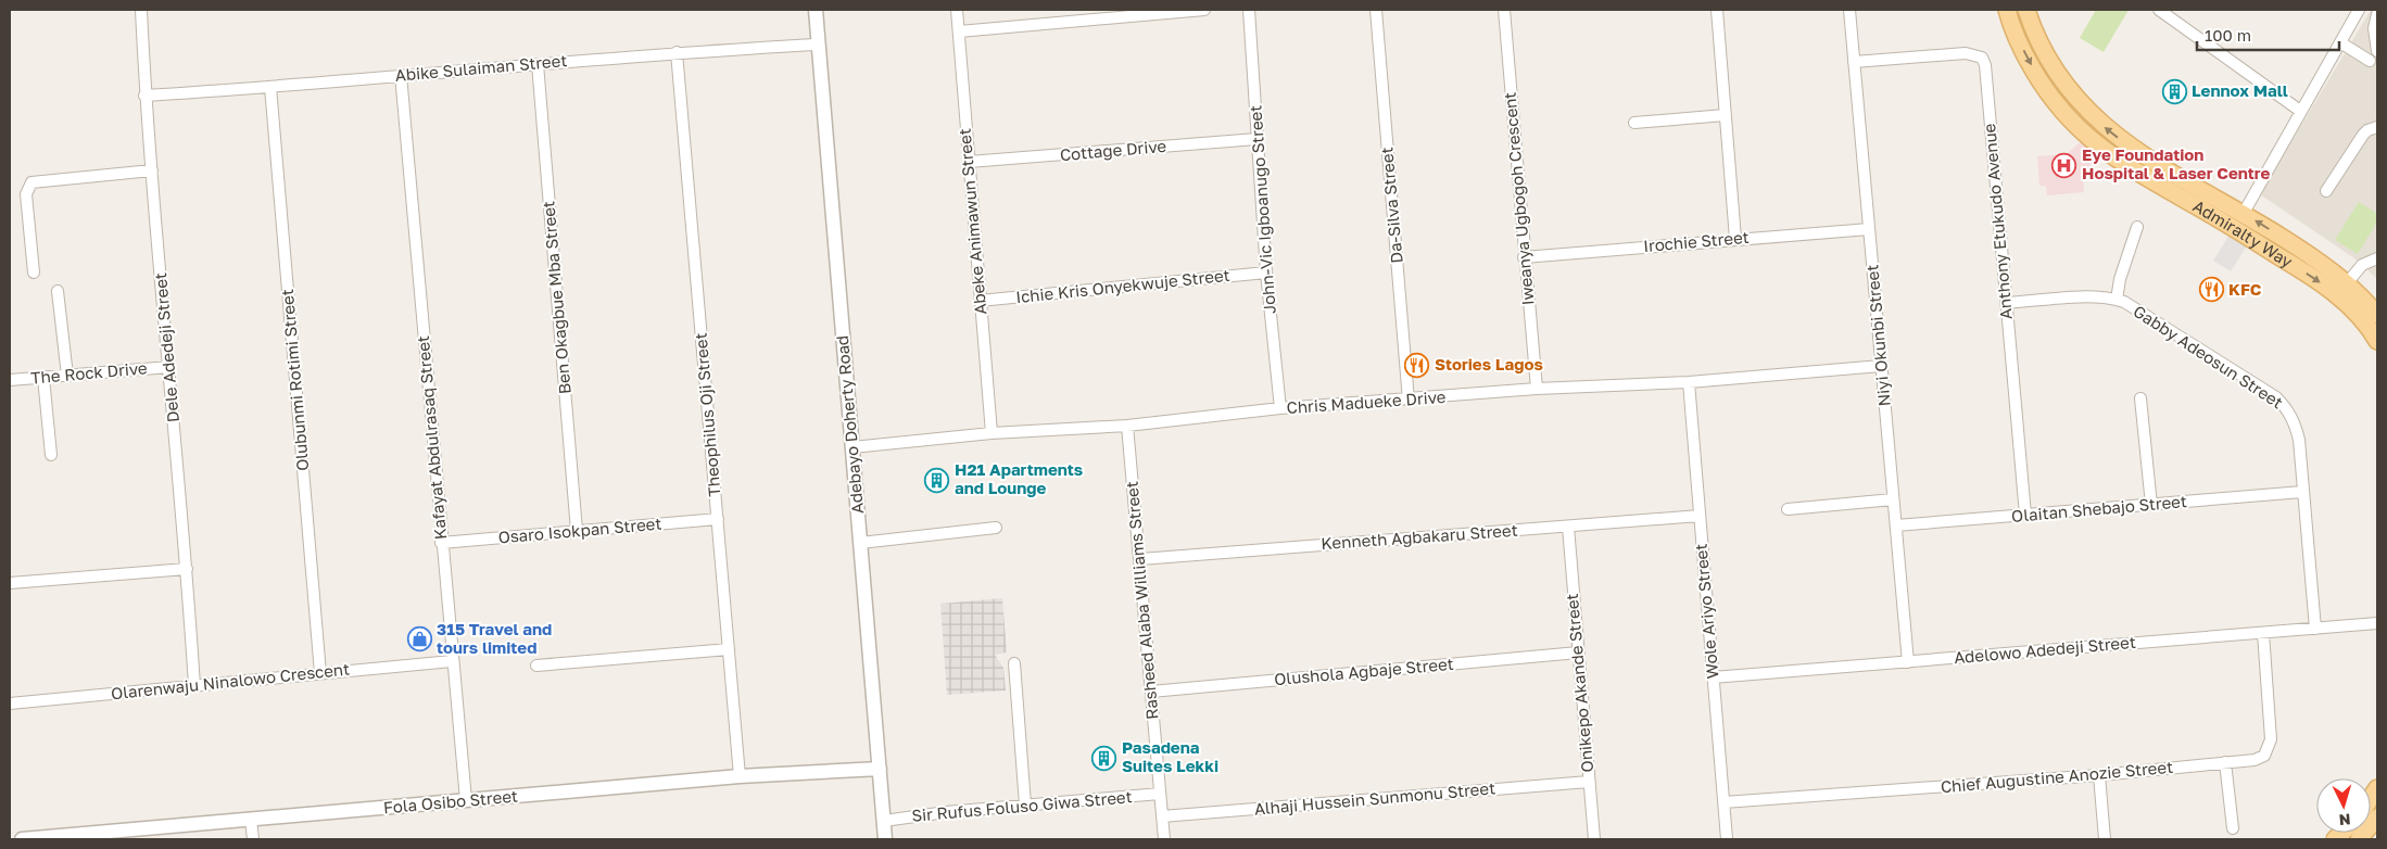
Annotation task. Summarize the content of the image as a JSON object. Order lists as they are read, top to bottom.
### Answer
{
  "streets": {
    "main road": ["Admiralty Way"],
    "street": [
      "Abike Sulaiman Street",
      "Cottage Drive",
      "Iweanya Ugbogoh Crescent",
      "Da-Silva Street",
      "John-Vic Igboanugo Street",
      "Abeke Animawun Street",
      "Anthony Etukudo Avenue",
      "Irochie Street",
      "Ichie Kris Onyekwuje Street",
      "Ben Okagbue Mba Street",
      "Niyi Okunbi Street",
      "Dele Adedeji Street",
      "Gabby Adeosun Street",
      "The Rock Drive",
      "Olubunmi Rotimi Street",
      "Chris Madueke Drive",
      "Theophilus Oji Street",
      "Adebayo Doherty Road",
      "Kafayat Abdulrasaq Street",
      "Olaitan Shebajo Street",
      "Osaro Isokpan Street",
      "Kenneth Agbakaru Street",
      "Rasheed Alaba Williams Street",
      "Wole Ariyo Street",
      "Adelowo Adedeji Street",
      "Olushola Agbaje Street",
      "Olarenwaju Ninalowo Crescent",
      "Onikepo Akande Street",
      "Chief Augustine Anozie Street",
      "Alhaji Hussein Sunmonu Street",
      "Fola Osibo Street",
      "Sir Rufus Foluso Giwa Street"
    ]
  },
  "crossings": [
    ["Abike Sulaiman Street", "Ben Okagbue Mba Street"],
    ["Abike Sulaiman Street", "Dele Adedeji Street"],
    ["Abike Sulaiman Street", "Olubunmi Rotimi Street"],
    ["Abike Sulaiman Street", "Theophilus Oji Street"],
    ["Abike Sulaiman Street", "Adebayo Doherty Road"],
    ["Abike Sulaiman Street", "Kafayat Abdulrasaq Street"],
    ["Cottage Drive", "John-Vic Igboanugo Street"],
    ["Cottage Drive", "Abeke Animawun Street"],
    ["Iweanya Ugbogoh Crescent", "Irochie Street"],
    ["Iweanya Ugbogoh Crescent", "Chris Madueke Drive"],
    ["Da-Silva Street", "Chris Madueke Drive"],
    ["John-Vic Igboanugo Street", "Ichie Kris Onyekwuje Street"],
    ["John-Vic Igboanugo Street", "Chris Madueke Drive"],
    ["Abeke Animawun Street", "Ichie Kris Onyekwuje Street"],
    ["Abeke Animawun Street", "Chris Madueke Drive"],
    ["Anthony Etukudo Avenue", "Niyi Okunbi Street"],
    ["Anthony Etukudo Avenue", "Gabby Adeosun Street"],
    ["Anthony Etukudo Avenue", "Olaitan Shebajo Street"],
    ["Irochie Street", "Niyi Okunbi Street"],
    ["Ben Okagbue Mba Street", "Osaro Isokpan Street"],
    ["Niyi Okunbi Street", "Chris Madueke Drive"],
    ["Niyi Okunbi Street", "Olaitan Shebajo Street"],
    ["Niyi Okunbi Street", "Adelowo Adedeji Street"],
    ["Dele Adedeji Street", "The Rock Drive"],
    ["Dele Adedeji Street", "Olarenwaju Ninalowo Crescent"],
    ["Gabby Adeosun Street", "Olaitan Shebajo Street"],
    ["Gabby Adeosun Street", "Adelowo Adedeji Street"],
    ["Olubunmi Rotimi Street", "Olarenwaju Ninalowo Crescent"],
    ["Chris Madueke Drive", "Adebayo Doherty Road"],
    ["Chris Madueke Drive", "Rasheed Alaba Williams Street"],
    ["Chris Madueke Drive", "Wole Ariyo Street"],
    ["Theophilus Oji Street", "Osaro Isokpan Street"],
    ["Theophilus Oji Street", "Fola Osibo Street"],
    ["Adebayo Doherty Road", "Fola Osibo Street"],
    ["Adebayo Doherty Road", "Sir Rufus Foluso Giwa Street"],
    ["Kafayat Abdulrasaq Street", "Osaro Isokpan Street"],
    ["Kafayat Abdulrasaq Street", "Olarenwaju Ninalowo Crescent"],
    ["Kafayat Abdulrasaq Street", "Fola Osibo Street"],
    ["Kenneth Agbakaru Street", "Rasheed Alaba Williams Street"],
    ["Kenneth Agbakaru Street", "Wole Ariyo Street"],
    ["Kenneth Agbakaru Street", "Onikepo Akande Street"],
    ["Rasheed Alaba Williams Street", "Olushola Agbaje Street"],
    ["Rasheed Alaba Williams Street", "Alhaji Hussein Sunmonu Street"],
    ["Rasheed Alaba Williams Street", "Sir Rufus Foluso Giwa Street"],
    ["Wole Ariyo Street", "Adelowo Adedeji Street"],
    ["Wole Ariyo Street", "Chief Augustine Anozie Street"],
    ["Adelowo Adedeji Street", "Chief Augustine Anozie Street"],
    ["Olushola Agbaje Street", "Onikepo Akande Street"],
    ["Onikepo Akande Street", "Alhaji Hussein Sunmonu Street"]
  ],
  "places": {
    "building": ["Lennox Mall", "H21 Apartments and Lounge", "Pasadena Suites Lekki"],
    "hospital": ["Eye Foundation Hospital & Laser Centre"],
    "restaurant": ["KFC", "Stories Lagos"],
    "shop": ["315 Travel and tours limited"]
  },
  "scale_bar": "100 m",
  "north": "bottom"
}
